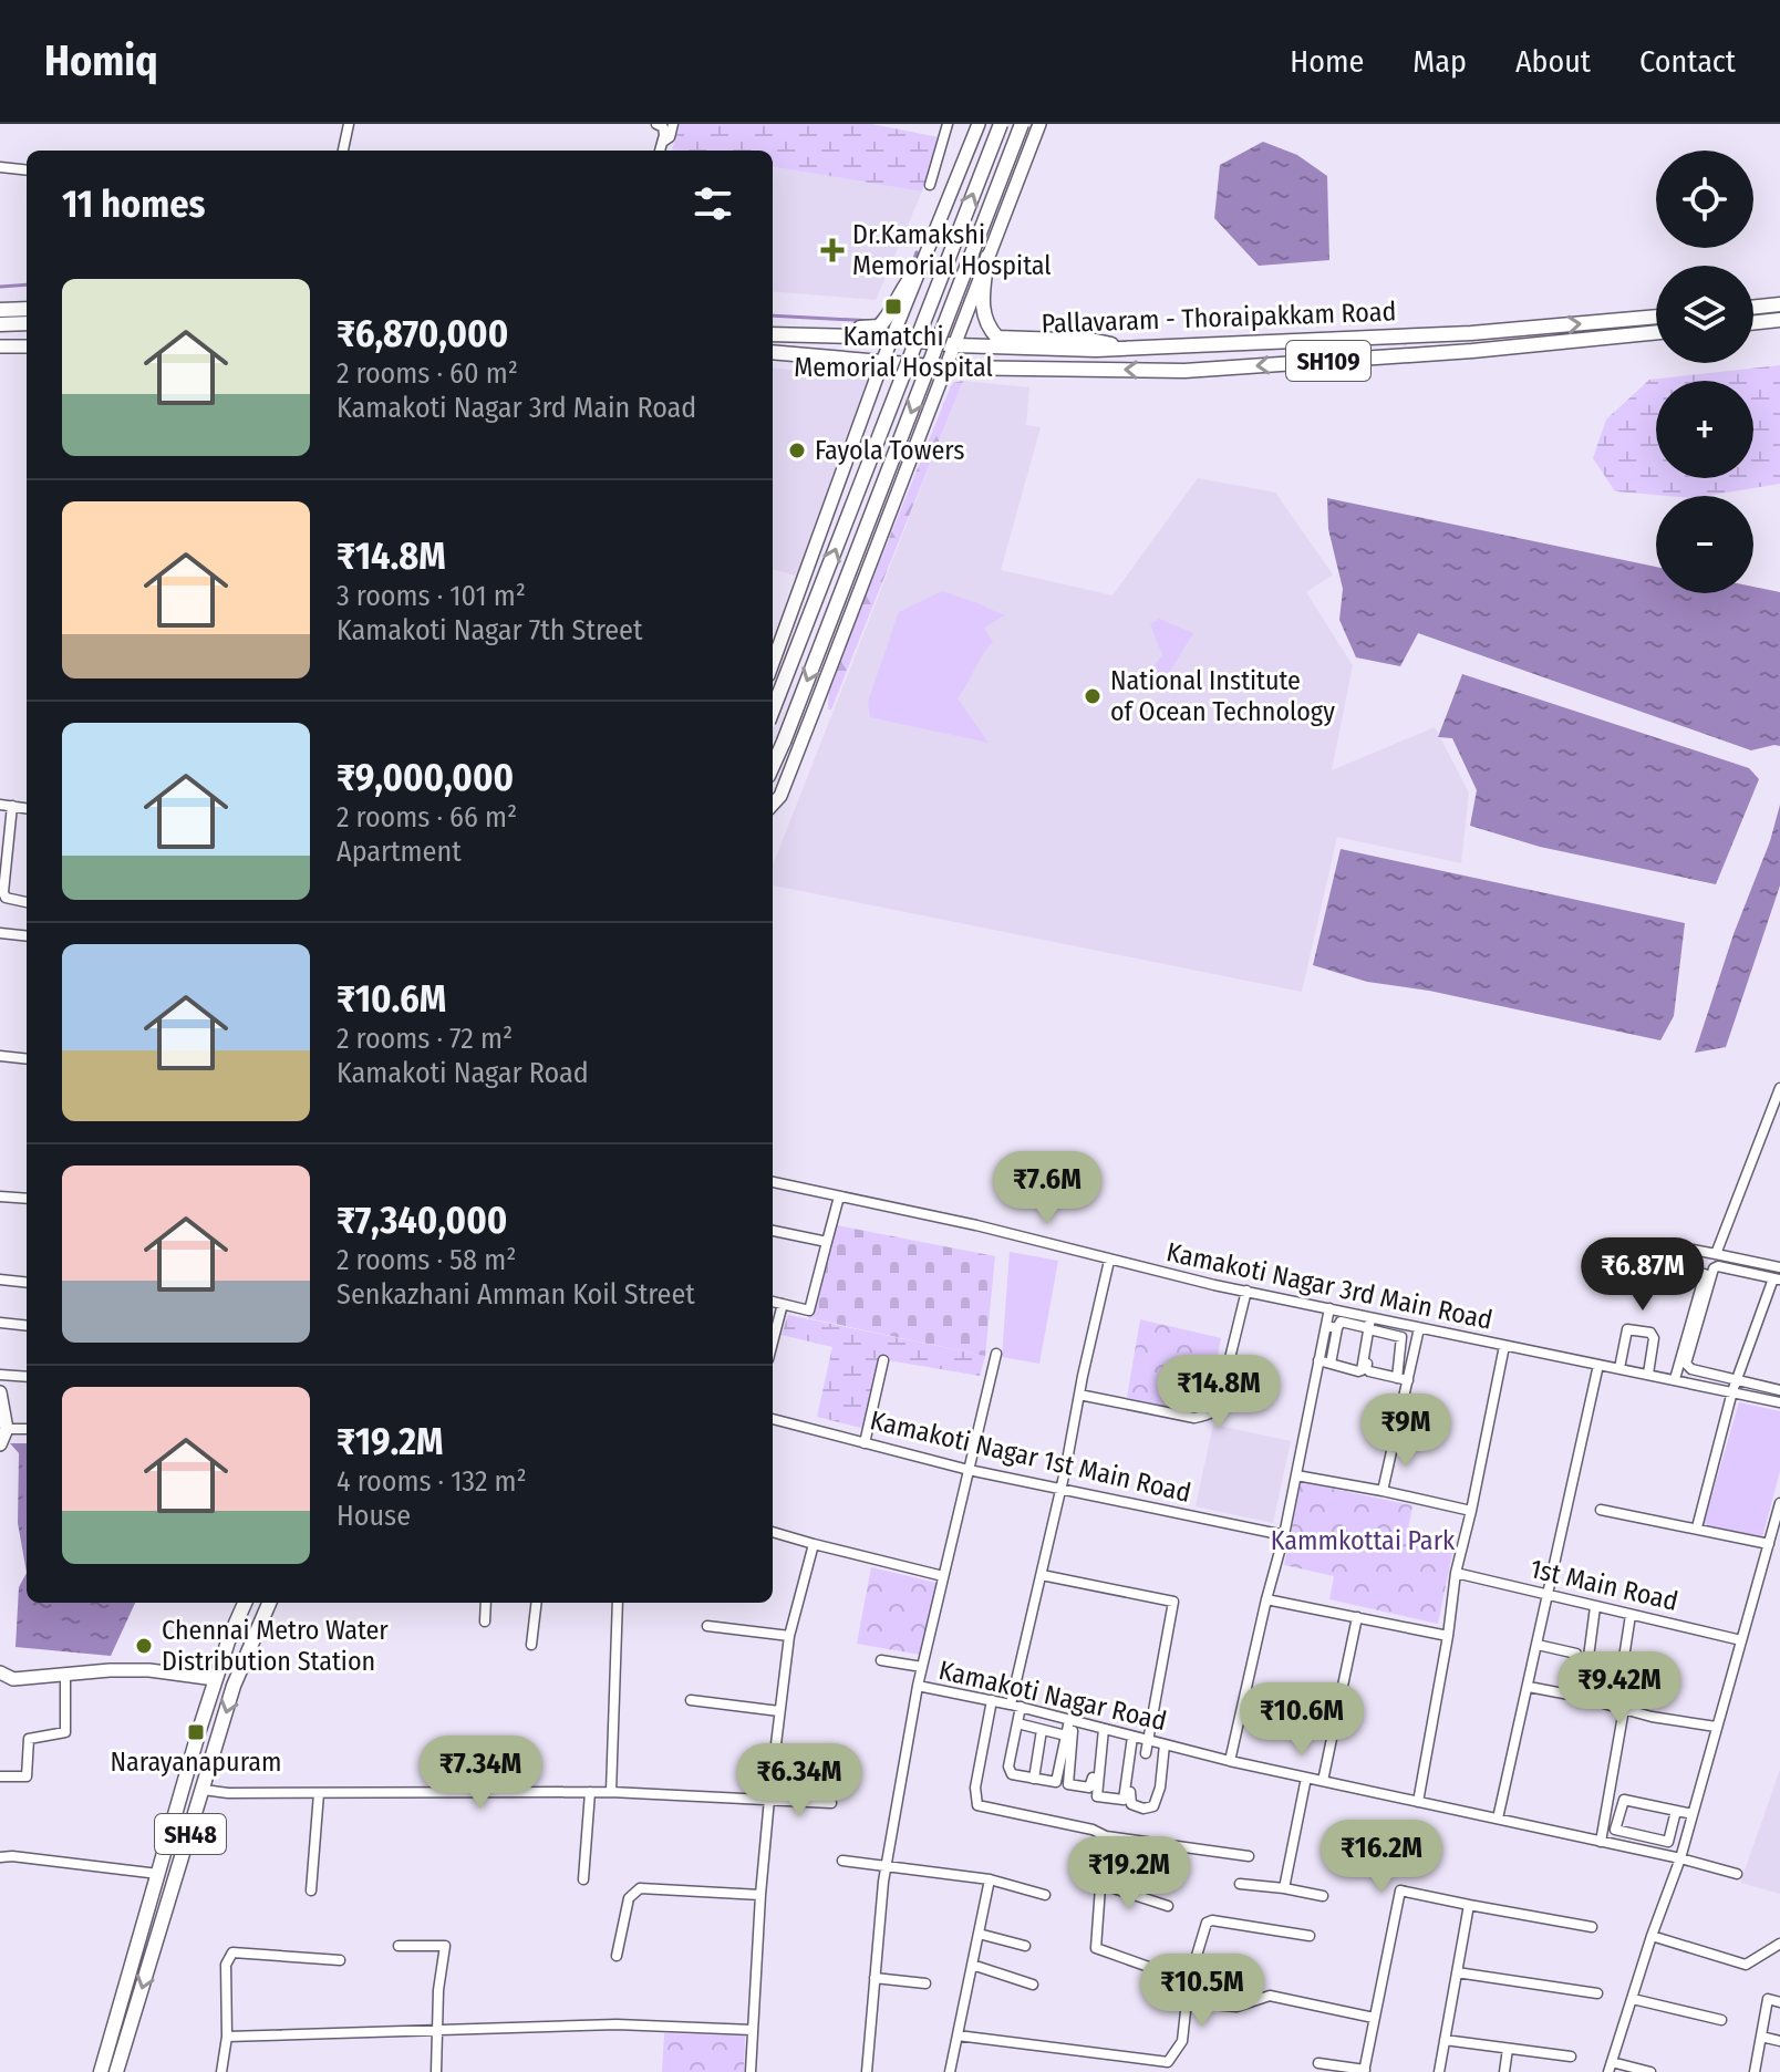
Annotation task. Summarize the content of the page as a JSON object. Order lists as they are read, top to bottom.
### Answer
{
  "streets": {
    "main road": ["Pallavaram - Thoraipakkam Road", "SH109", "SH48"],
    "street": [
      "Kamakoti Nagar 3rd Main Road",
      "Kamakoti Nagar 1st Main Road",
      "1st Main Road",
      "Kamakoti Nagar Road"
    ]
  },
  "parks": ["Kammkottai Park"],
  "places": {
    "health": ["Dr.Kamakshi Memorial Hospital"],
    "transit": ["Kamatchi Memorial Hospital", "Narayanapuram"],
    "other": ["Fayola Towers", "National Institute of Ocean Technology", "Chennai Metro Water Distribution Station"]
  },
  "page": {
    "header": "Homiq",
    "nav": [
      "Home",
      "Map",
      "About",
      "Contact"
    ],
    "map_buttons": ["+", "−"],
    "heading": "11 homes",
    "list": [
      {
        "name": "₹6,870,000",
        "note": "2 rooms · 60 m² · Kamakoti Nagar 3rd Main Road"
      },
      {
        "name": "₹14.8M",
        "note": "3 rooms · 101 m² · Kamakoti Nagar 7th Street"
      },
      {
        "name": "₹9,000,000",
        "note": "2 rooms · 66 m² · Apartment"
      },
      {
        "name": "₹10.6M",
        "note": "2 rooms · 72 m² · Kamakoti Nagar Road"
      },
      {
        "name": "₹7,340,000",
        "note": "2 rooms · 58 m² · Senkazhani Amman Koil Street"
      },
      {
        "name": "₹19.2M",
        "note": "4 rooms · 132 m² · House"
      }
    ],
    "price": [
      "₹7.6M",
      "₹6.87M",
      "₹14.8M",
      "₹9M",
      "₹9.42M",
      "₹10.6M",
      "₹7.34M",
      "₹6.34M",
      "₹16.2M",
      "₹19.2M",
      "₹10.5M"
    ]
  }
}
